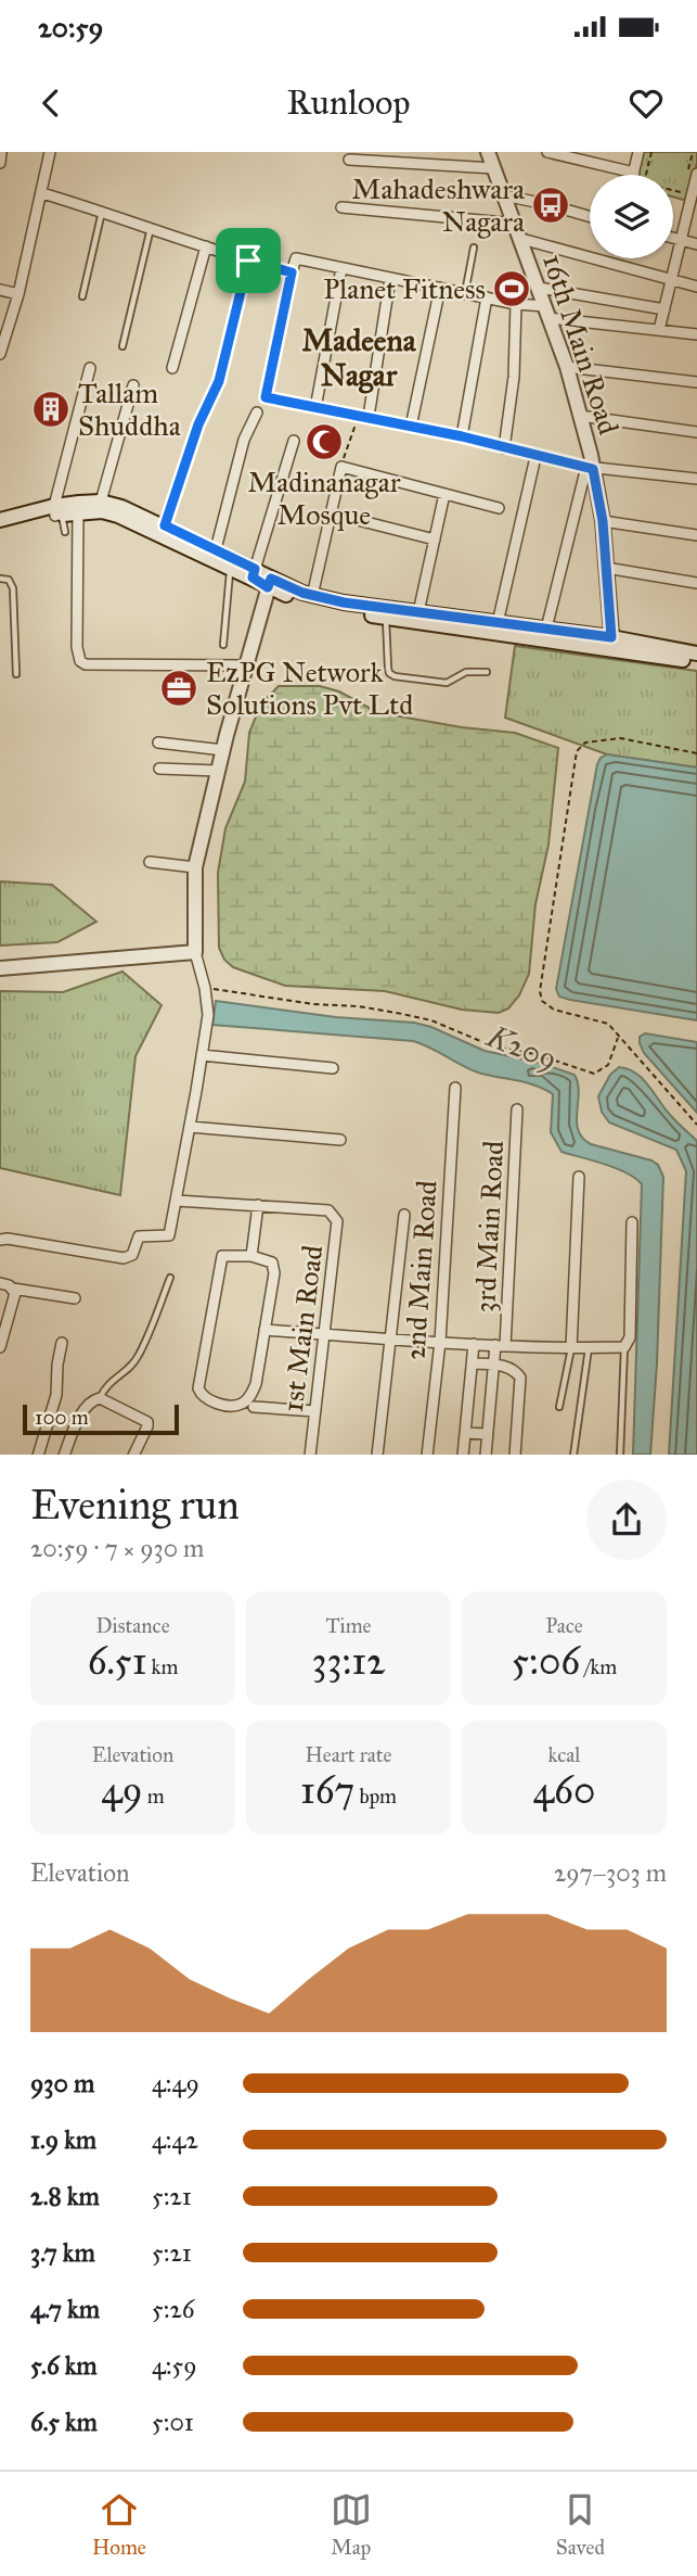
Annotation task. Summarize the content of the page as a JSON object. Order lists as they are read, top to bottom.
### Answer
{
  "streets": {
    "main road": ["16th Main Road"],
    "street": ["3rd Main Road", "2nd Main Road", "1st Main Road"]
  },
  "districts": ["Madeena Nagar"],
  "water": ["K209"],
  "places": {
    "bus stop": ["Mahadeshwara Nagara"],
    "sports": ["Planet Fitness"],
    "building": ["Tallam Shuddha"],
    "mosque": ["Madinanagar Mosque"],
    "office": ["EzPG Network Solutions Pvt Ltd"]
  },
  "scale_bar": "100 m",
  "page": {
    "status": "20:59",
    "header": "Runloop",
    "scale": "100 m",
    "heading": ["Evening run", "20:59 · 7 × 930 m"],
    "stats": [
      ["Distance", "6.51 km"],
      ["Time", "33:12"],
      ["Pace", "5:06 /km"],
      ["Elevation", "49 m"],
      ["Heart rate", "167 bpm"],
      ["kcal", "460"]
    ],
    "chart": ["Elevation", "297–303 m"],
    "list": [
      {
        "name": "930 m",
        "note": "4:49"
      },
      {
        "name": "1.9 km",
        "note": "4:42"
      },
      {
        "name": "2.8 km",
        "note": "5:21"
      },
      {
        "name": "3.7 km",
        "note": "5:21"
      },
      {
        "name": "4.7 km",
        "note": "5:26"
      },
      {
        "name": "5.6 km",
        "note": "4:59"
      },
      {
        "name": "6.5 km",
        "note": "5:01"
      }
    ],
    "tabs": ["Home", "Map", "Saved"]
  }
}
